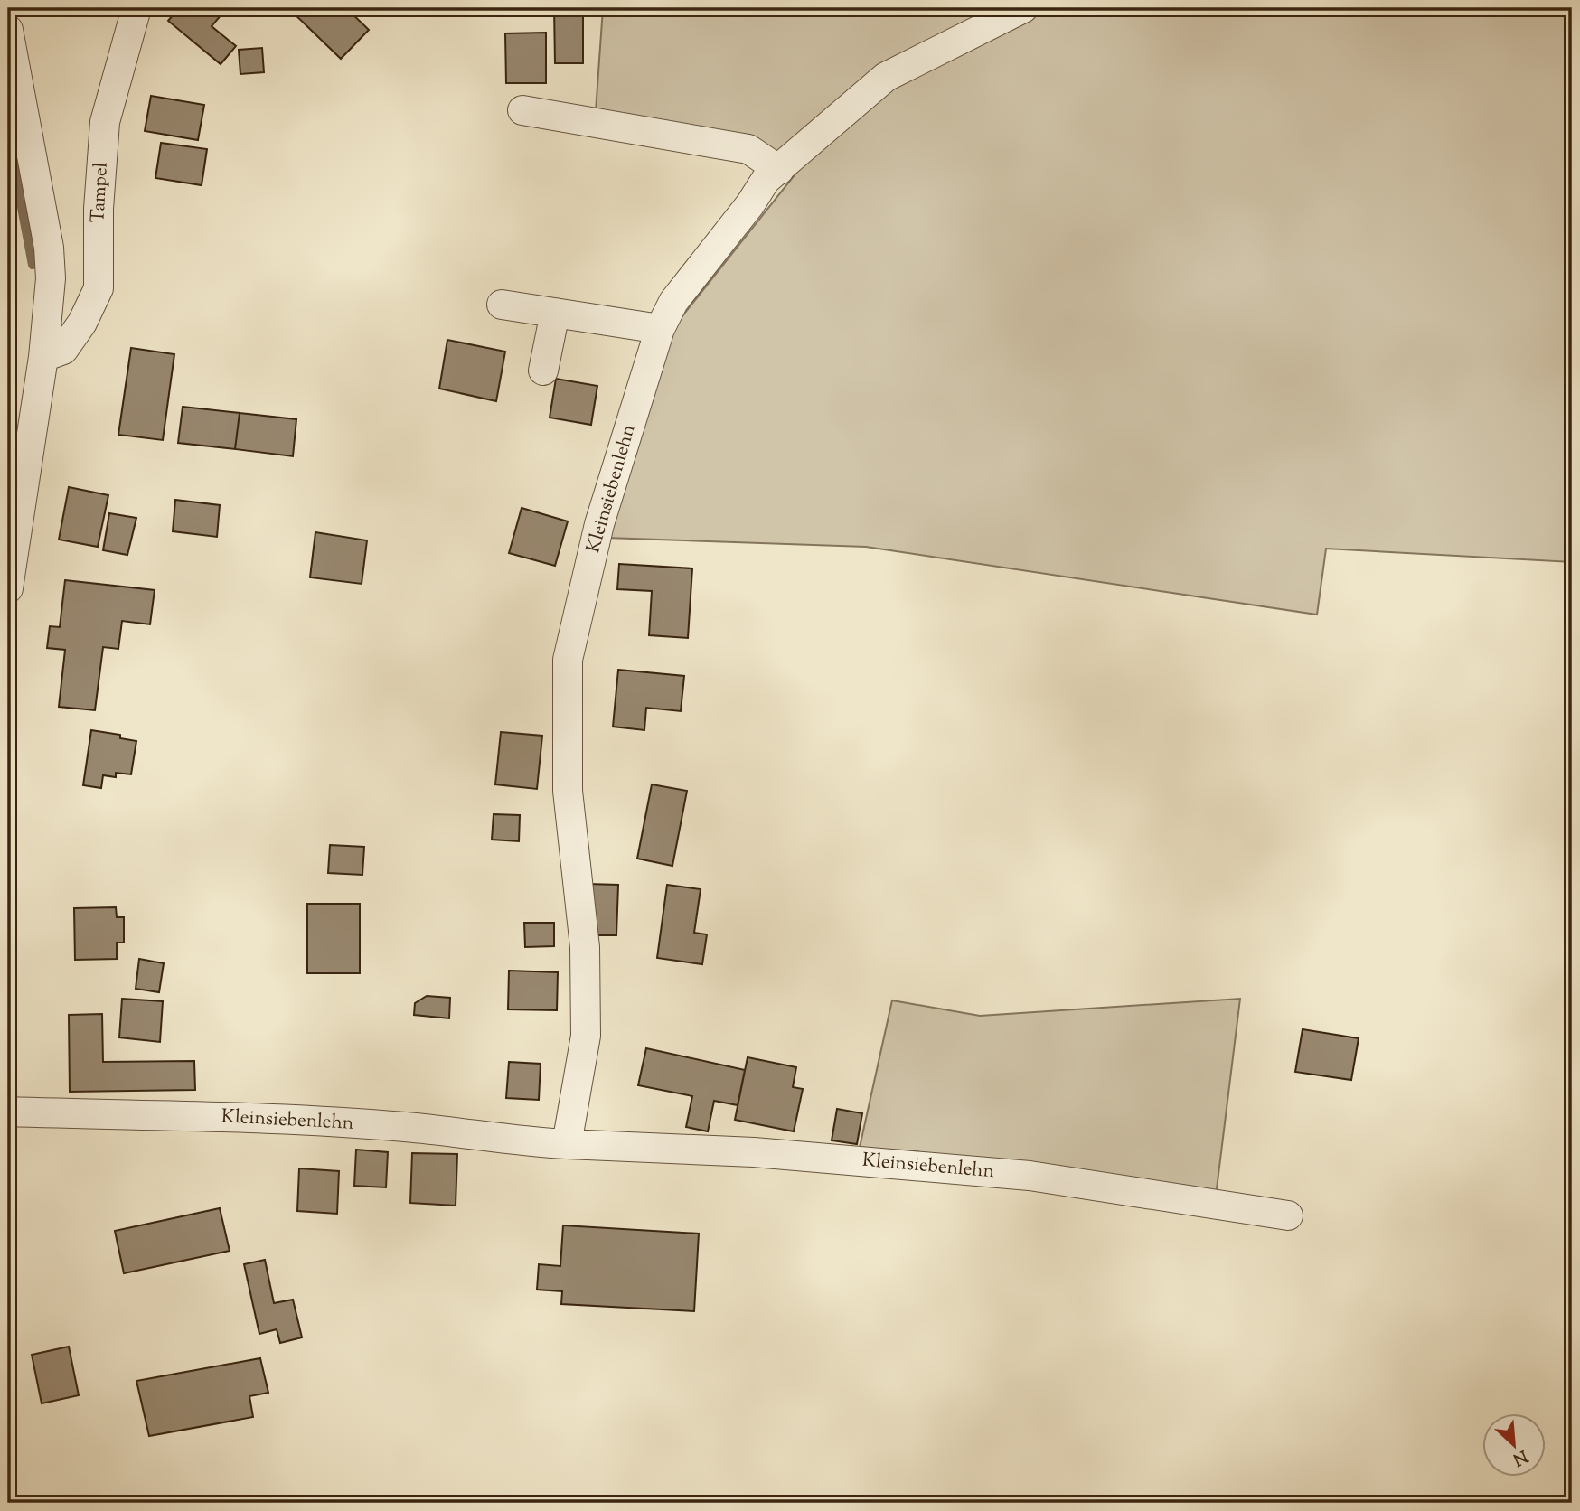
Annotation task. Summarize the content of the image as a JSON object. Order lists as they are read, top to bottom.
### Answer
{
  "streets": {
    "street": ["Tampel", "Kleinsiebenlehn"]
  },
  "north": "bottom right"
}
